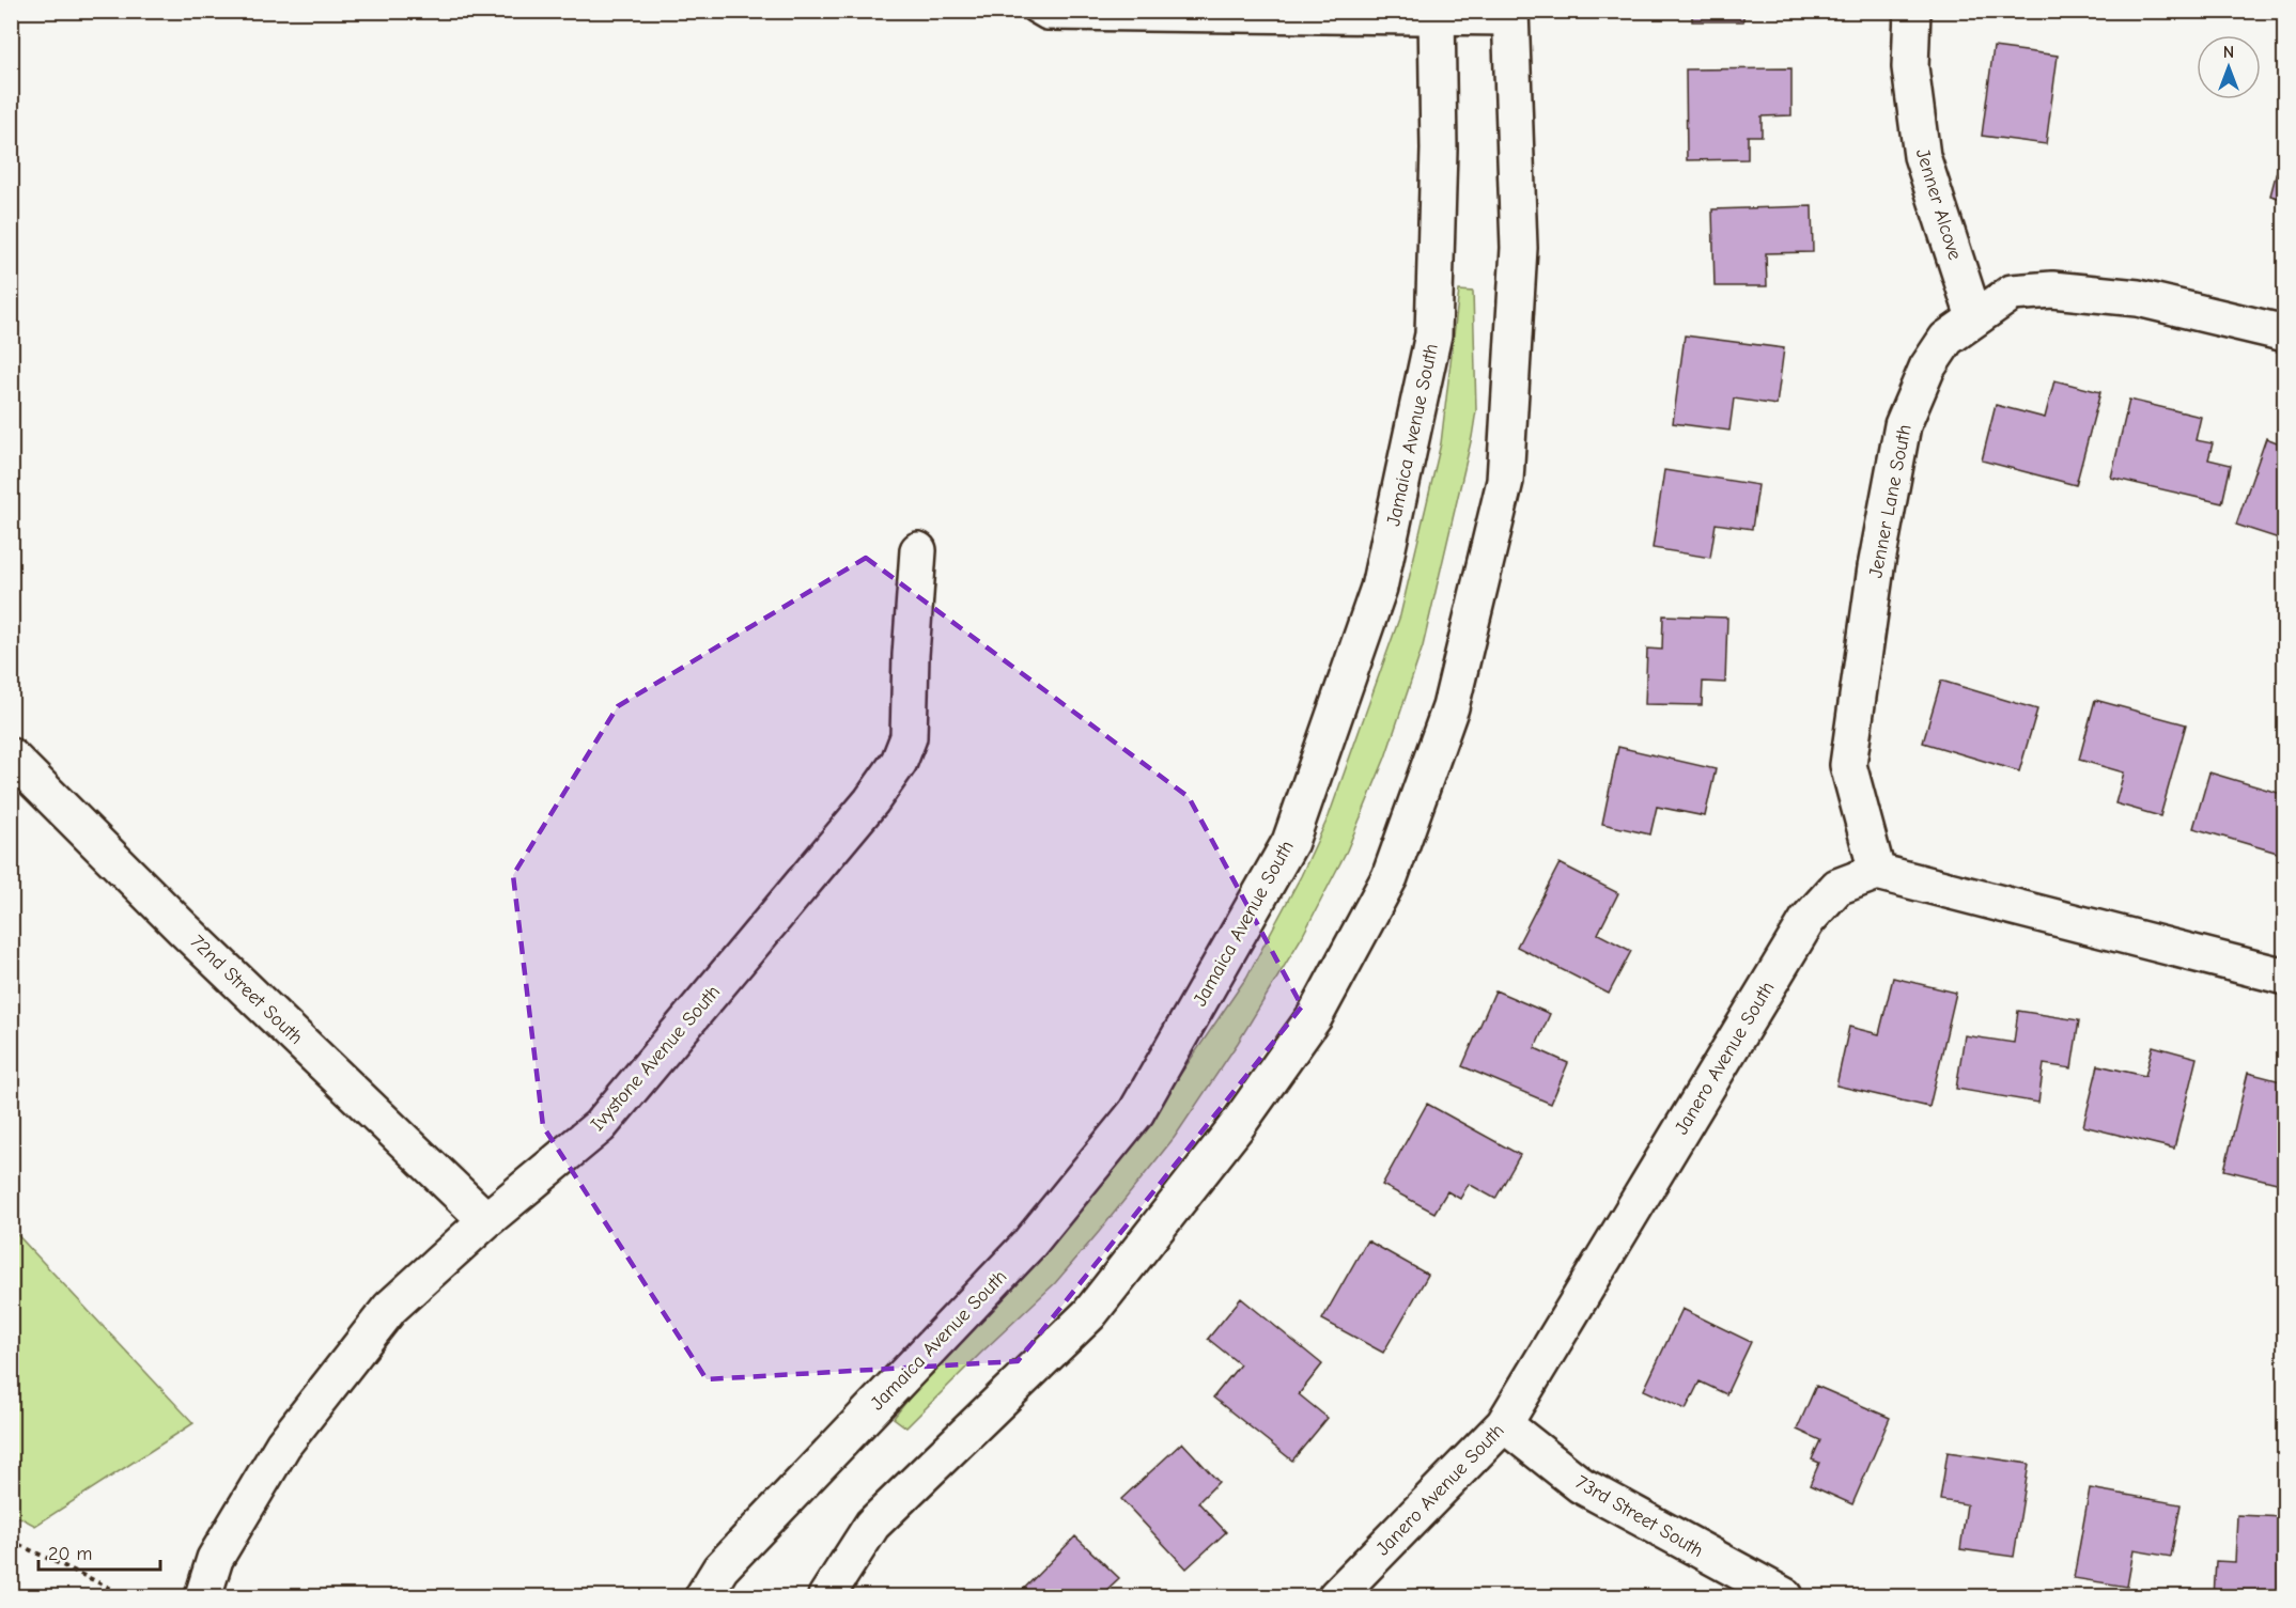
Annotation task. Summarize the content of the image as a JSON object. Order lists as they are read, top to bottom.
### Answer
{
  "streets": {
    "street": [
      "Jenner Alcove",
      "Jamaica Avenue South",
      "Jenner Lane South",
      "72nd Street South",
      "Ivystone Avenue South",
      "Janero Avenue South",
      "73rd Street South"
    ]
  },
  "crossings": [
    ["Jenner Alcove", "Jenner Lane South"],
    ["Jenner Lane South", "Janero Avenue South"],
    ["72nd Street South", "Ivystone Avenue South"],
    ["Janero Avenue South", "73rd Street South"]
  ],
  "scale_bar": "20 m",
  "north": "top"
}
